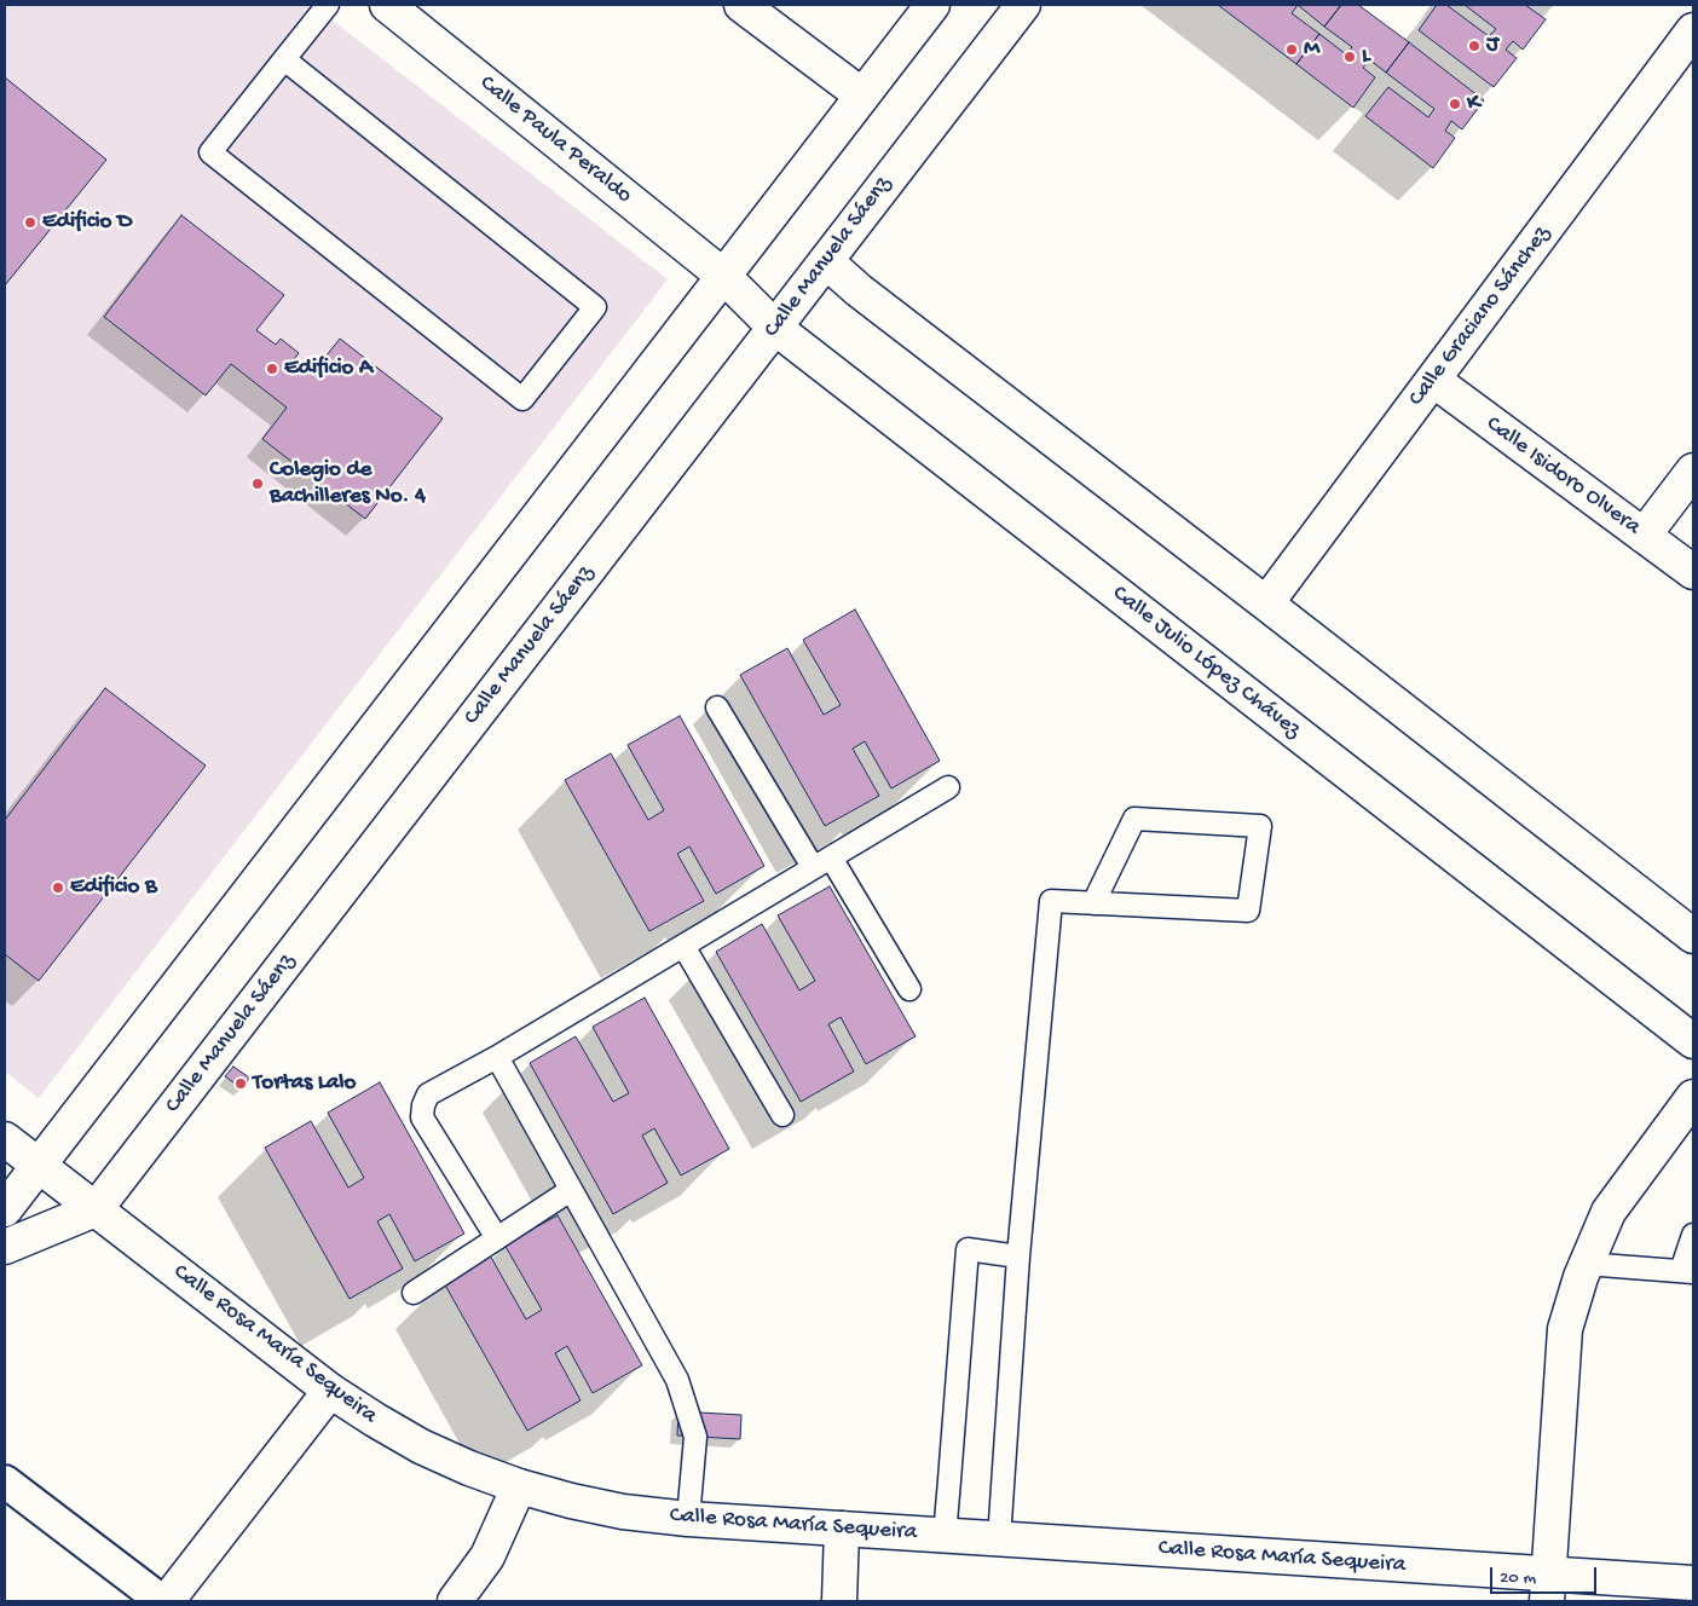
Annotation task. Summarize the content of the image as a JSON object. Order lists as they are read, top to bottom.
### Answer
{
  "streets": {
    "street": [
      "Calle Paula Peraldo",
      "Calle Manuela Sáenz",
      "Calle Graciano Sánchez",
      "Calle Isidoro Olvera",
      "Calle Julio López Chávez",
      "Calle Rosa María Sequeira"
    ]
  },
  "crossings": [
    ["Calle Paula Peraldo", "Calle Julio López Chávez"],
    ["Calle Manuela Sáenz", "Calle Julio López Chávez"],
    ["Calle Manuela Sáenz", "Calle Rosa María Sequeira"],
    ["Calle Graciano Sánchez", "Calle Isidoro Olvera"]
  ],
  "places": [
    "J",
    "M",
    "L",
    "K",
    "Edificio D",
    "Edificio A",
    "Colegio de Bachilleres No. 4",
    "Edificio B",
    "Tortas Lalo"
  ],
  "scale_bar": "20 m"
}
